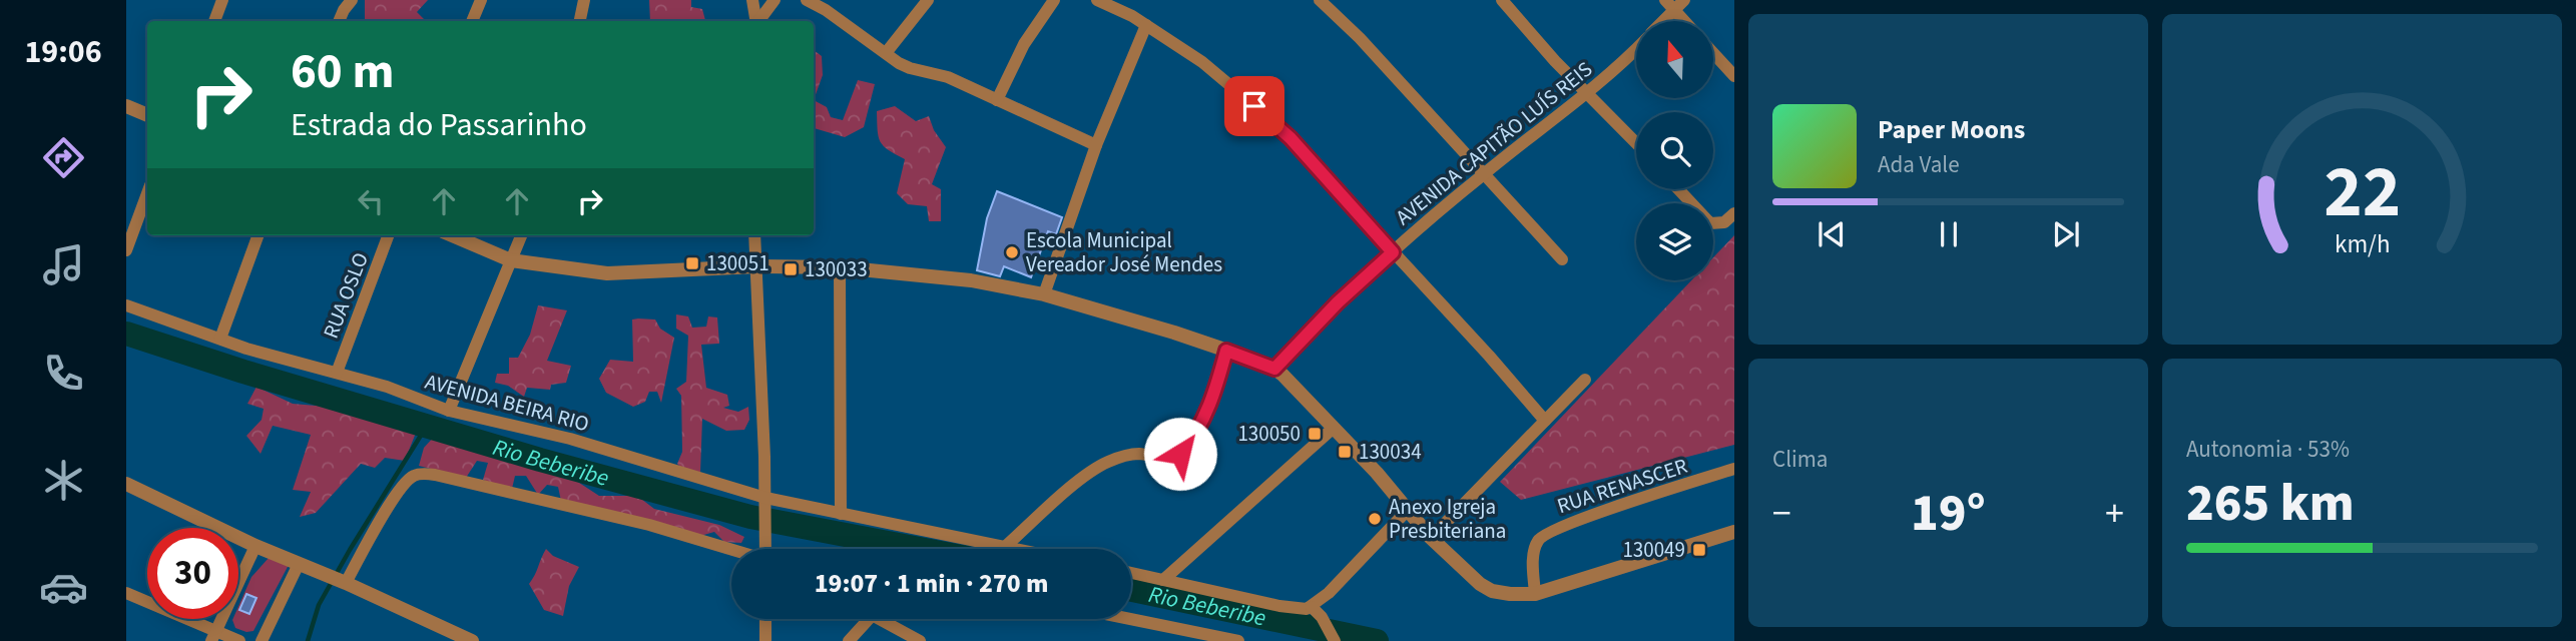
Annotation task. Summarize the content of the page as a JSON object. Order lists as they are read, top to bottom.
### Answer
{
  "streets": {
    "street": [
      "AVENIDA CAPITÃO LUÍS REIS",
      "RUA OSLO",
      "AVENIDA BEIRA RIO",
      "RUA RENASCER"
    ]
  },
  "crossings": [
    ["RUA OSLO", "AVENIDA BEIRA RIO"]
  ],
  "water": ["Rio Beberibe"],
  "places": {
    "other": ["Escola Municipal Vereador José Mendes", "Anexo Igreja Presbiteriana"],
    "transit": [
      "130051",
      "130033",
      "130050",
      "130034",
      "130049"
    ]
  },
  "north": "top",
  "page": {
    "tabs": "19:06",
    "turn": ["60 m", "Estrada do Passarinho"],
    "song": ["Paper Moons", "Ada Vale"],
    "tile": [
      "Clima",
      ["Autonomia · 53%", "265 km"]
    ],
    "heat": ["−", "19°", "+"],
    "limit": "30",
    "trip": "19:07 · 1 min · 270 m",
    "gauge": ["22", "km/h"]
  }
}
